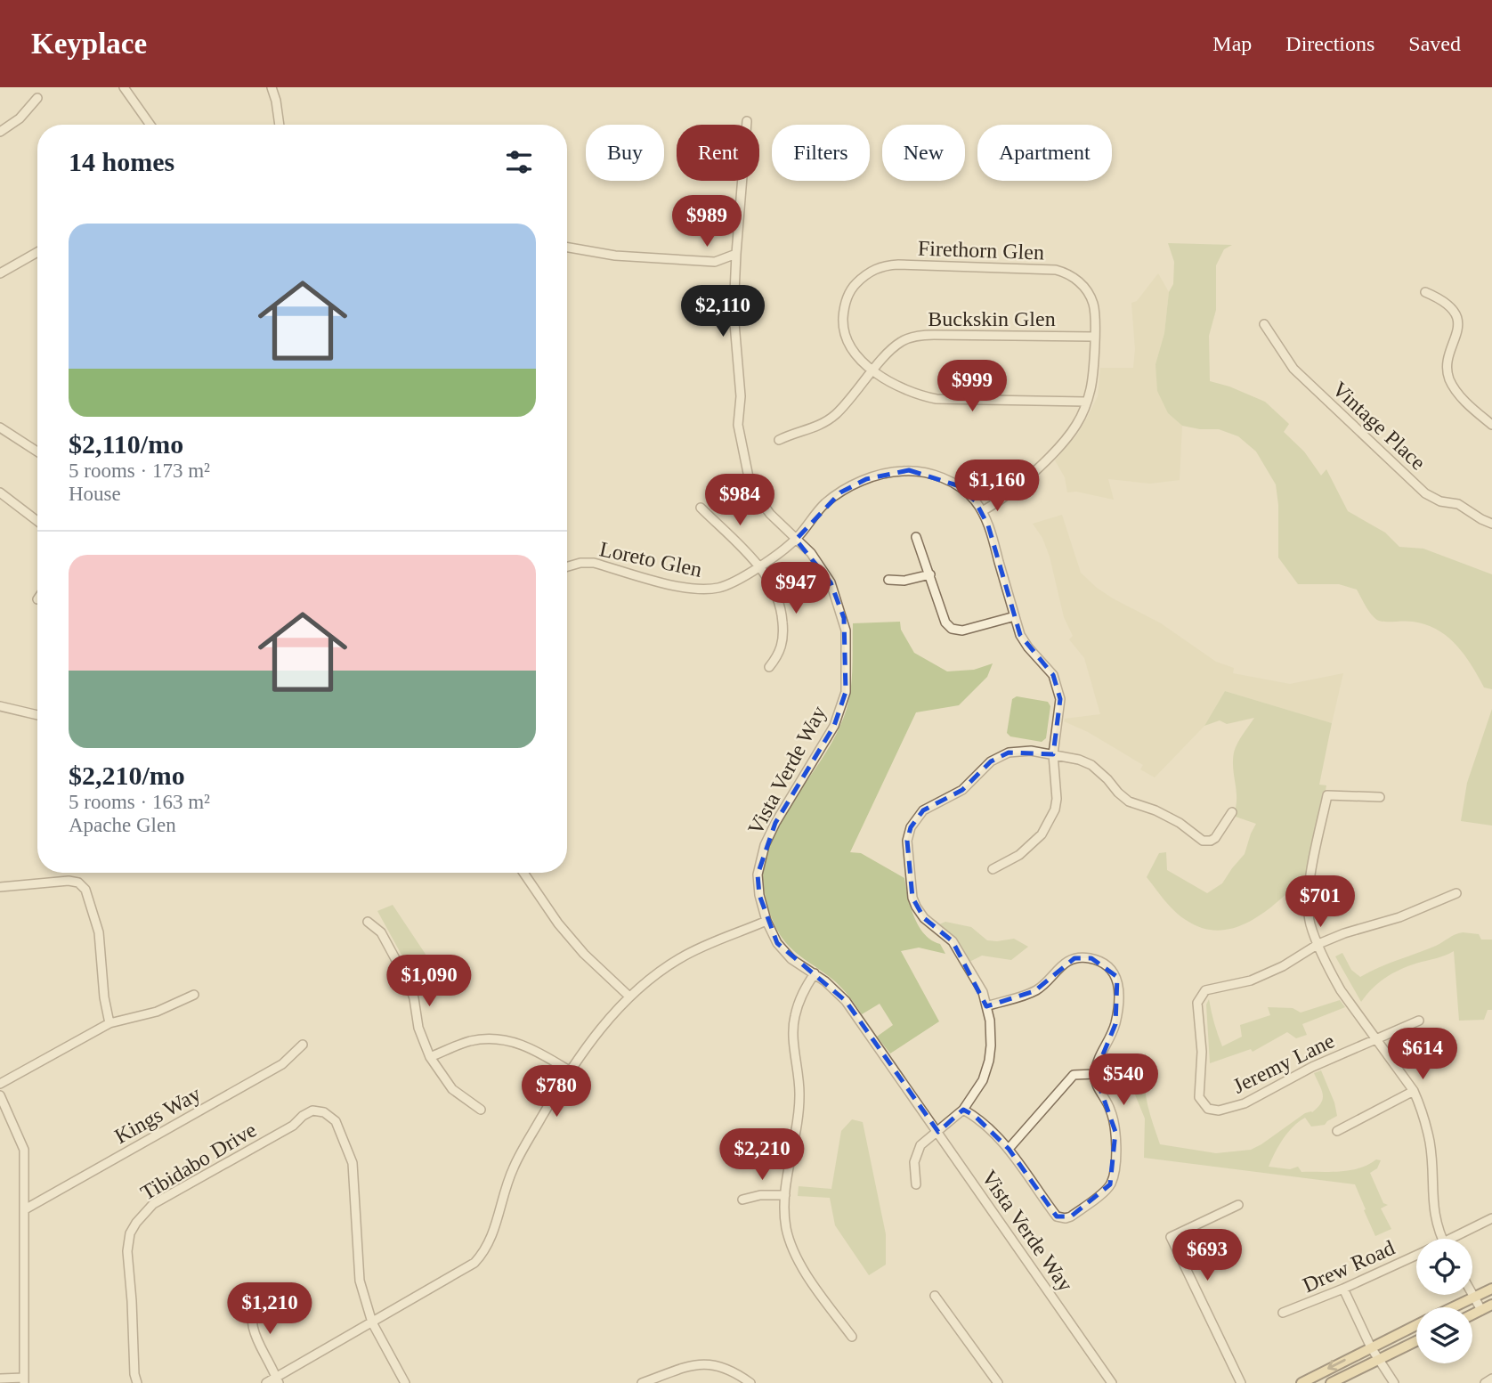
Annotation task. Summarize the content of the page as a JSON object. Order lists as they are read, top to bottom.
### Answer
{
  "streets": {
    "street": [
      "Firethorn Glen",
      "Buckskin Glen",
      "Vintage Place",
      "Loreto Glen",
      "Vista Verde Way",
      "Jeremy Lane",
      "Kings Way",
      "Tibidabo Drive",
      "Drew Road"
    ]
  },
  "crossings": [
    ["Firethorn Glen", "Buckskin Glen"],
    ["Firethorn Glen", "Loreto Glen"],
    ["Loreto Glen", "Vista Verde Way"]
  ],
  "page": {
    "header": "Keyplace",
    "nav": ["Map", "Directions", "Saved"],
    "chip": [
      "Buy",
      "Rent",
      "Filters",
      "New",
      "Apartment"
    ],
    "heading": "14 homes",
    "price": [
      "$989",
      "$2,110",
      "$999",
      "$1,160",
      "$984",
      "$947",
      "$701",
      "$1,090",
      "$614",
      "$540",
      "$780",
      "$2,210",
      "$693",
      "$1,210"
    ],
    "list": [
      {
        "name": "$2,110/mo",
        "note": "5 rooms · 173 m² · House"
      },
      {
        "name": "$2,210/mo",
        "note": "5 rooms · 163 m² · Apache Glen"
      }
    ]
  }
}
